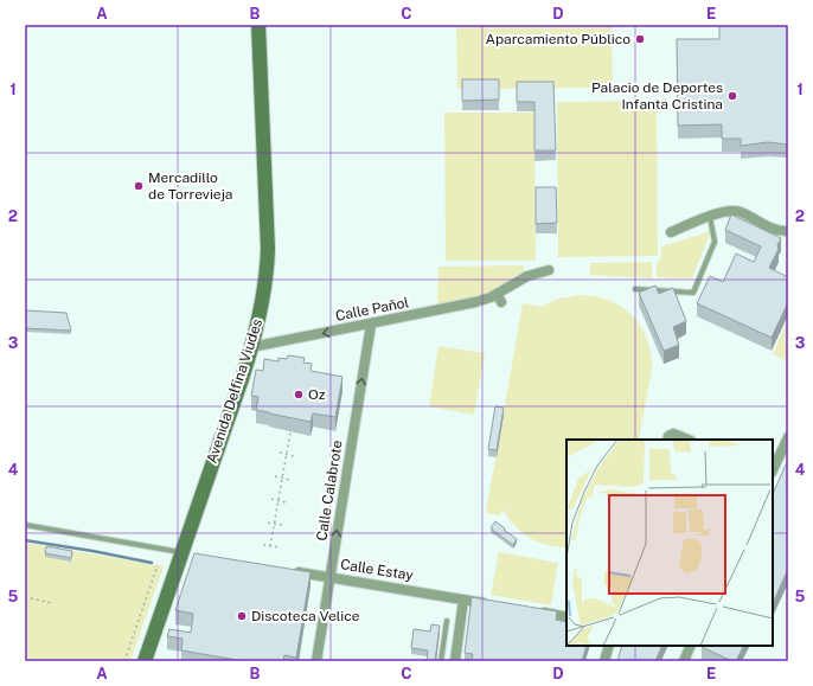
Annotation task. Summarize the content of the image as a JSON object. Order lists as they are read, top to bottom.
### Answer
{
  "streets": {
    "street": [
      "Calle Pañol",
      "Avenida Delfina Viudes",
      "Calle Calabrote",
      "Calle Estay"
    ]
  },
  "crossings": [
    ["Calle Pañol", "Avenida Delfina Viudes"],
    ["Calle Pañol", "Calle Calabrote"],
    ["Calle Calabrote", "Calle Estay"]
  ],
  "one_way": ["Calle Pañol", "Calle Calabrote"],
  "places": [
    "Aparcamiento Público",
    "Palacio de Deportes Infanta Cristina",
    "Mercadillo de Torrevieja",
    "Oz",
    "Discoteca Velice"
  ],
  "grid": {
    "columns": [
      "A",
      "B",
      "C",
      "D",
      "E"
    ],
    "rows": [
      "1",
      "2",
      "3",
      "4",
      "5"
    ]
  }
}
